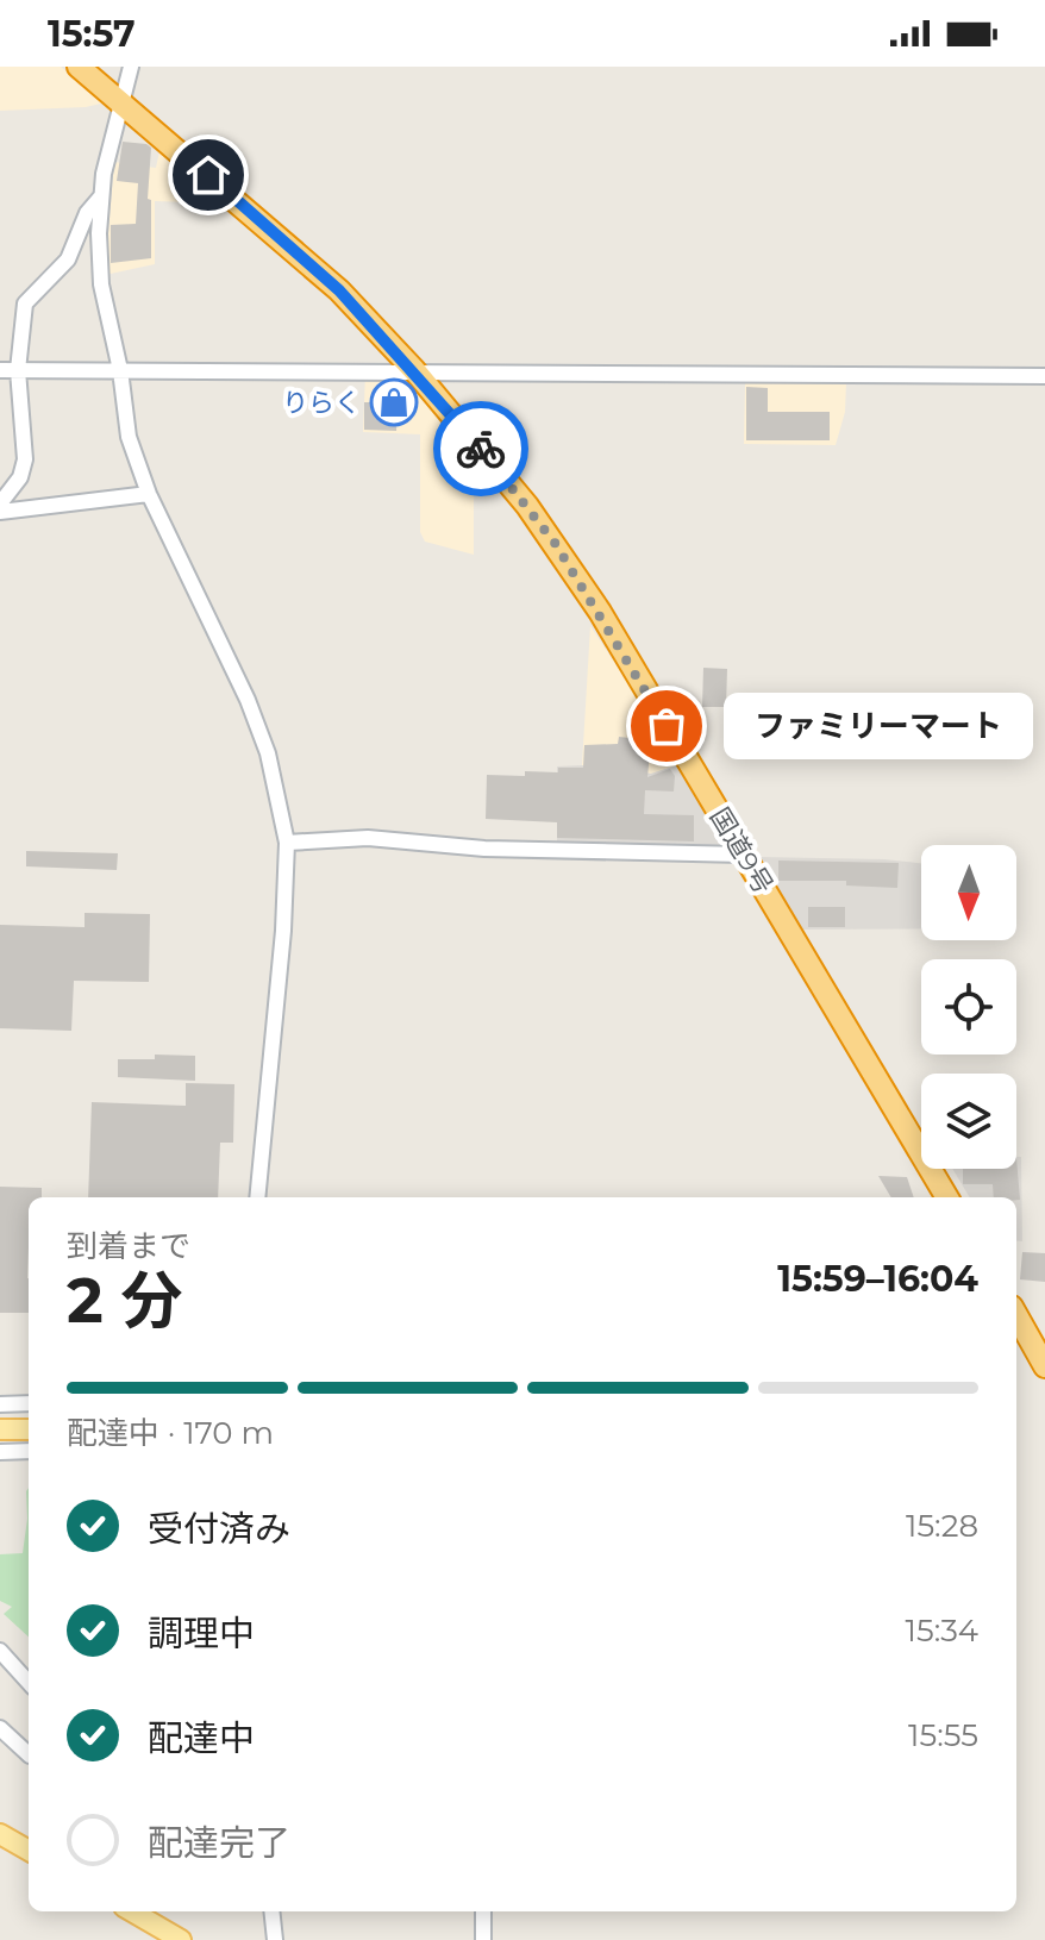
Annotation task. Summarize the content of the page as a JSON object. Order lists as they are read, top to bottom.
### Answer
{
  "streets": {
    "highway": ["国道9号"]
  },
  "places": {
    "shop": ["りらく"],
    "other": ["ファミリーマート"]
  },
  "north": "bottom",
  "page": {
    "status": "15:57",
    "bubble": "ファミリーマート",
    "heading": ["2 分", "到着まで", "15:59–16:04"],
    "bar": "配達中 · 170 m",
    "list": [
      ["受付済み", "15:28"],
      ["調理中", "15:34"],
      ["配達中", "15:55"],
      "配達完了"
    ]
  }
}
